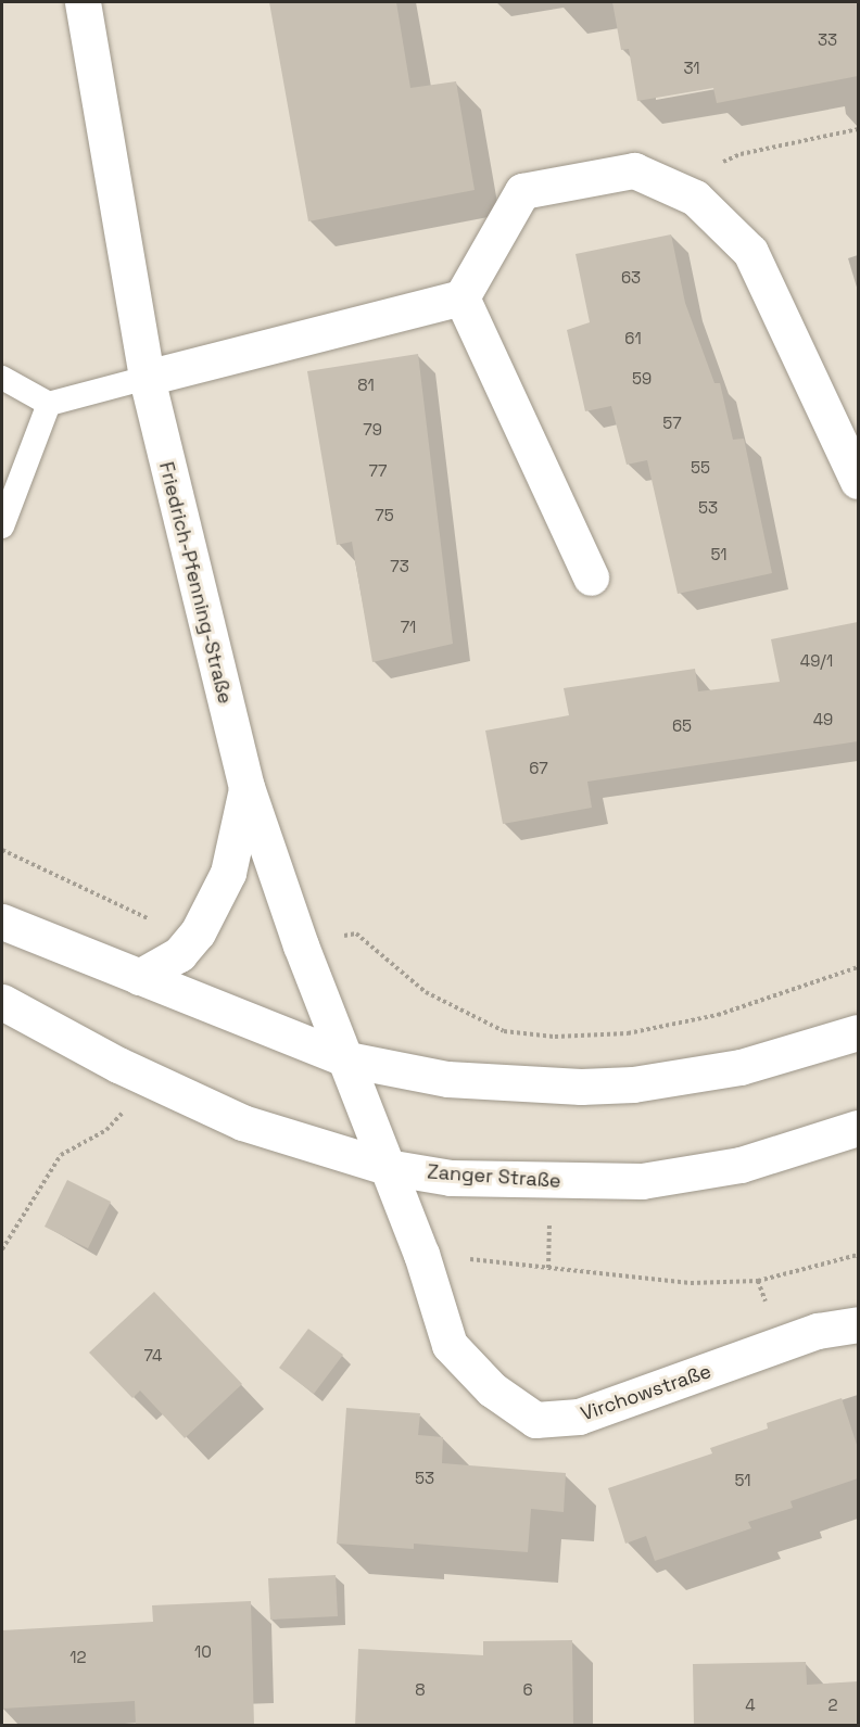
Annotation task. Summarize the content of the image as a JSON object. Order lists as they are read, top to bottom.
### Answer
{
  "streets": {
    "street": ["Friedrich-Pfenning-Straße", "Zanger Straße", "Virchowstraße"]
  },
  "crossings": [
    ["Friedrich-Pfenning-Straße", "Zanger Straße"],
    ["Friedrich-Pfenning-Straße", "Virchowstraße"],
    ["Zanger Straße", "Virchowstraße"]
  ],
  "house_numbers": [
    "33",
    "31",
    "63",
    "61",
    "59",
    "81",
    "57",
    "79",
    "55",
    "77",
    "53",
    "75",
    "51",
    "73",
    "71",
    "49/1",
    "49",
    "65",
    "67",
    "74",
    "53",
    "51",
    "10",
    "12",
    "8",
    "6",
    "4",
    "2"
  ]
}
